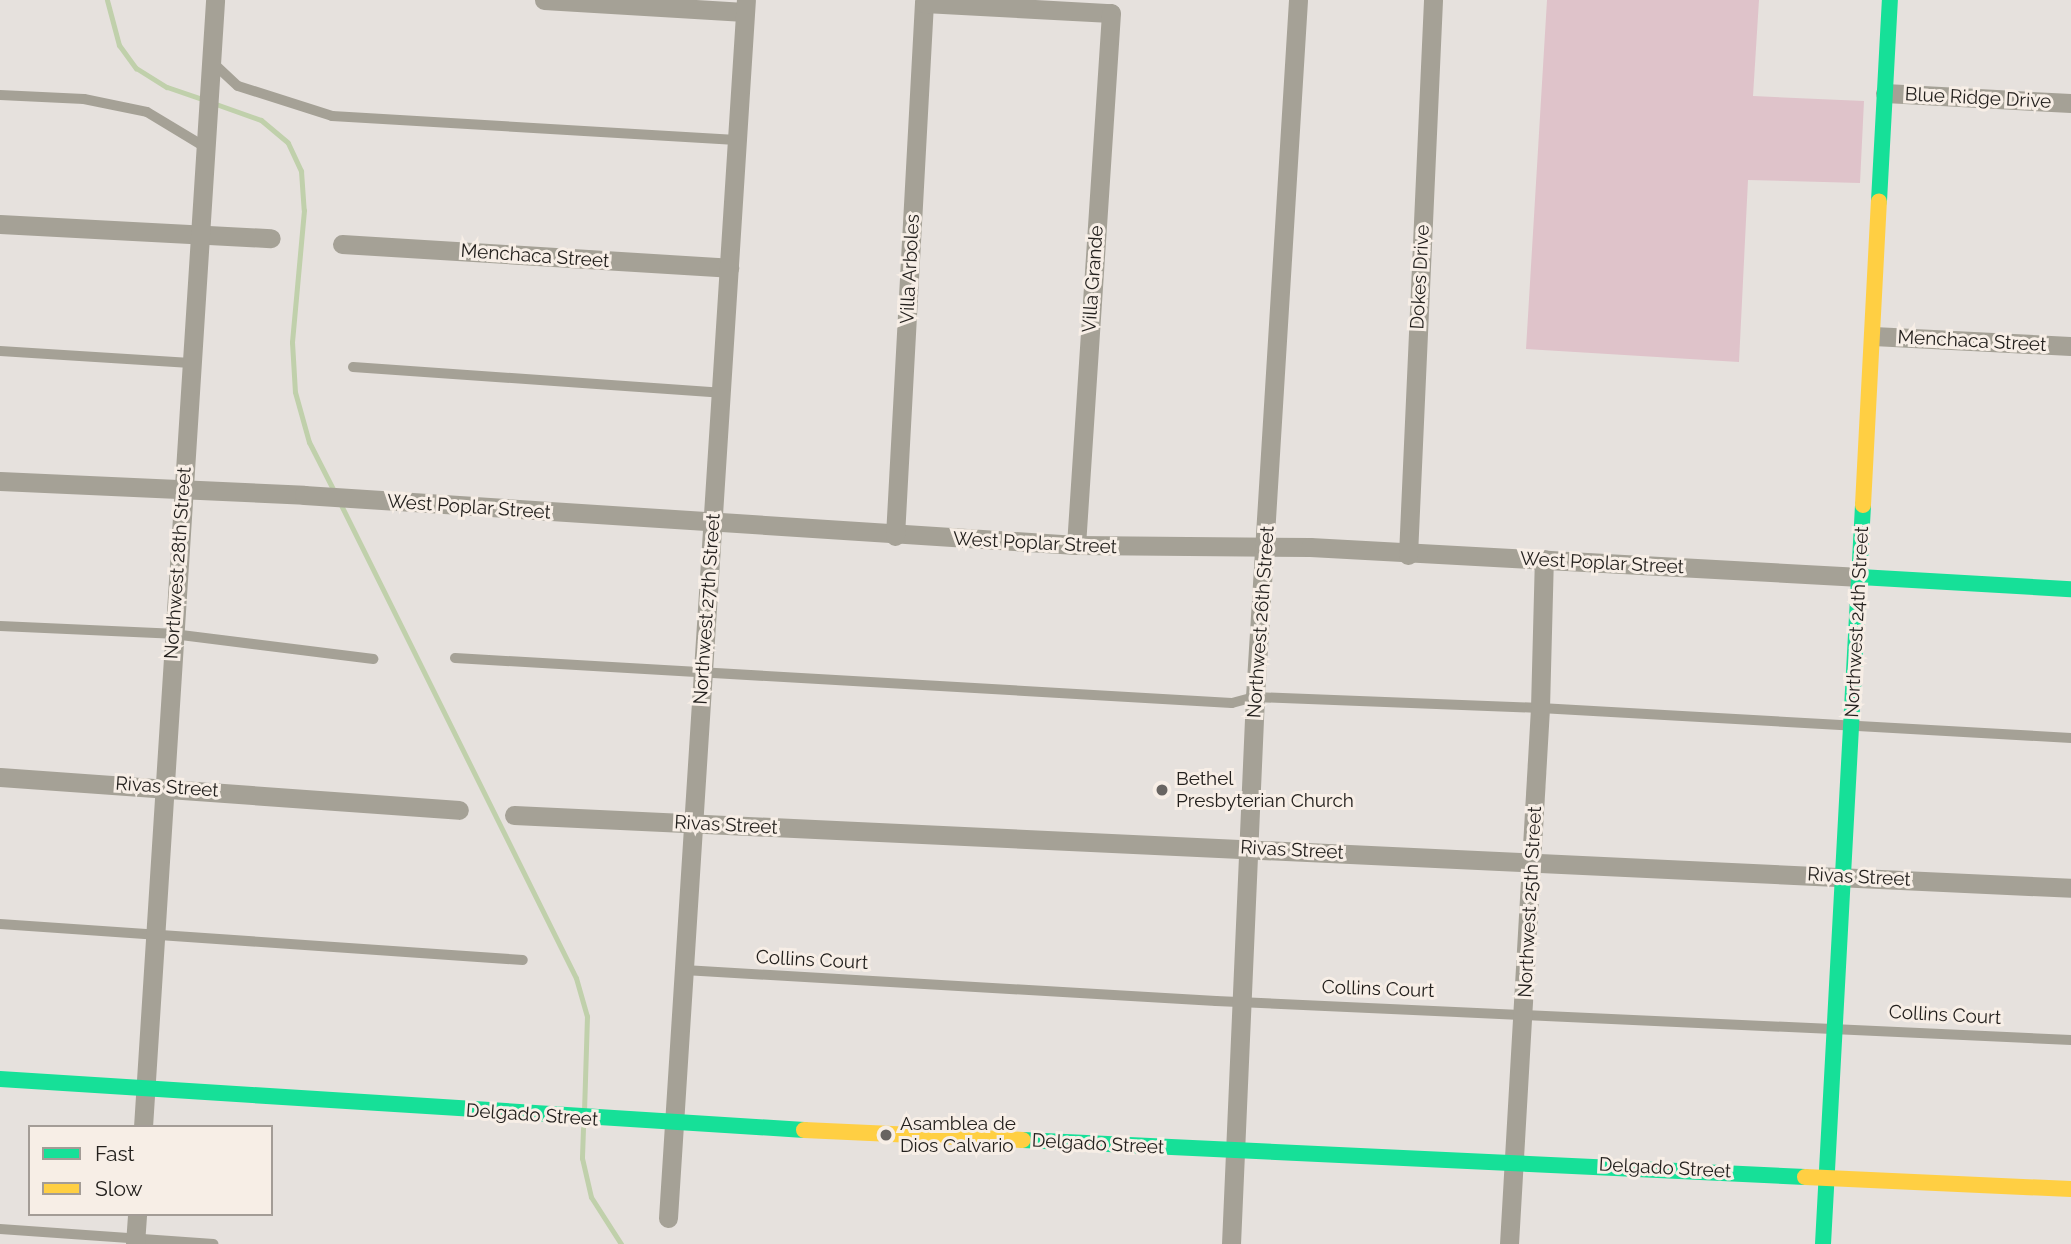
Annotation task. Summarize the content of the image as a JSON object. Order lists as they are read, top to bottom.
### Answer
{
  "streets": {
    "street": [
      "Blue Ridge Drive",
      "Menchaca Street",
      "Villa Arboles",
      "Dokes Drive",
      "Villa Grande",
      "West Poplar Street",
      "Northwest 28th Street",
      "Northwest 27th Street",
      "Northwest 26th Street",
      "Northwest 24th Street",
      "Rivas Street",
      "Northwest 25th Street",
      "Delgado Street"
    ],
    "lane": ["Collins Court"]
  },
  "crossings": [
    ["Blue Ridge Drive", "Northwest 24th Street"],
    ["Menchaca Street", "Northwest 27th Street"],
    ["Menchaca Street", "Northwest 24th Street"],
    ["Villa Arboles", "Villa Grande"],
    ["Villa Arboles", "West Poplar Street"],
    ["Dokes Drive", "West Poplar Street"],
    ["Villa Grande", "West Poplar Street"],
    ["West Poplar Street", "Northwest 28th Street"],
    ["West Poplar Street", "Northwest 27th Street"],
    ["West Poplar Street", "Northwest 26th Street"],
    ["West Poplar Street", "Northwest 24th Street"],
    ["West Poplar Street", "Northwest 25th Street"],
    ["Northwest 28th Street", "Rivas Street"],
    ["Northwest 28th Street", "Delgado Street"],
    ["Northwest 27th Street", "Rivas Street"],
    ["Northwest 27th Street", "Collins Court"],
    ["Northwest 27th Street", "Delgado Street"],
    ["Northwest 26th Street", "Rivas Street"],
    ["Northwest 26th Street", "Collins Court"],
    ["Northwest 26th Street", "Delgado Street"],
    ["Northwest 24th Street", "Rivas Street"],
    ["Northwest 24th Street", "Collins Court"],
    ["Northwest 24th Street", "Delgado Street"],
    ["Rivas Street", "Northwest 25th Street"],
    ["Northwest 25th Street", "Collins Court"],
    ["Northwest 25th Street", "Delgado Street"]
  ],
  "places": ["Bethel Presbyterian Church", "Asamblea de Dios Calvario"],
  "legend": ["Fast", "Slow"]
}
